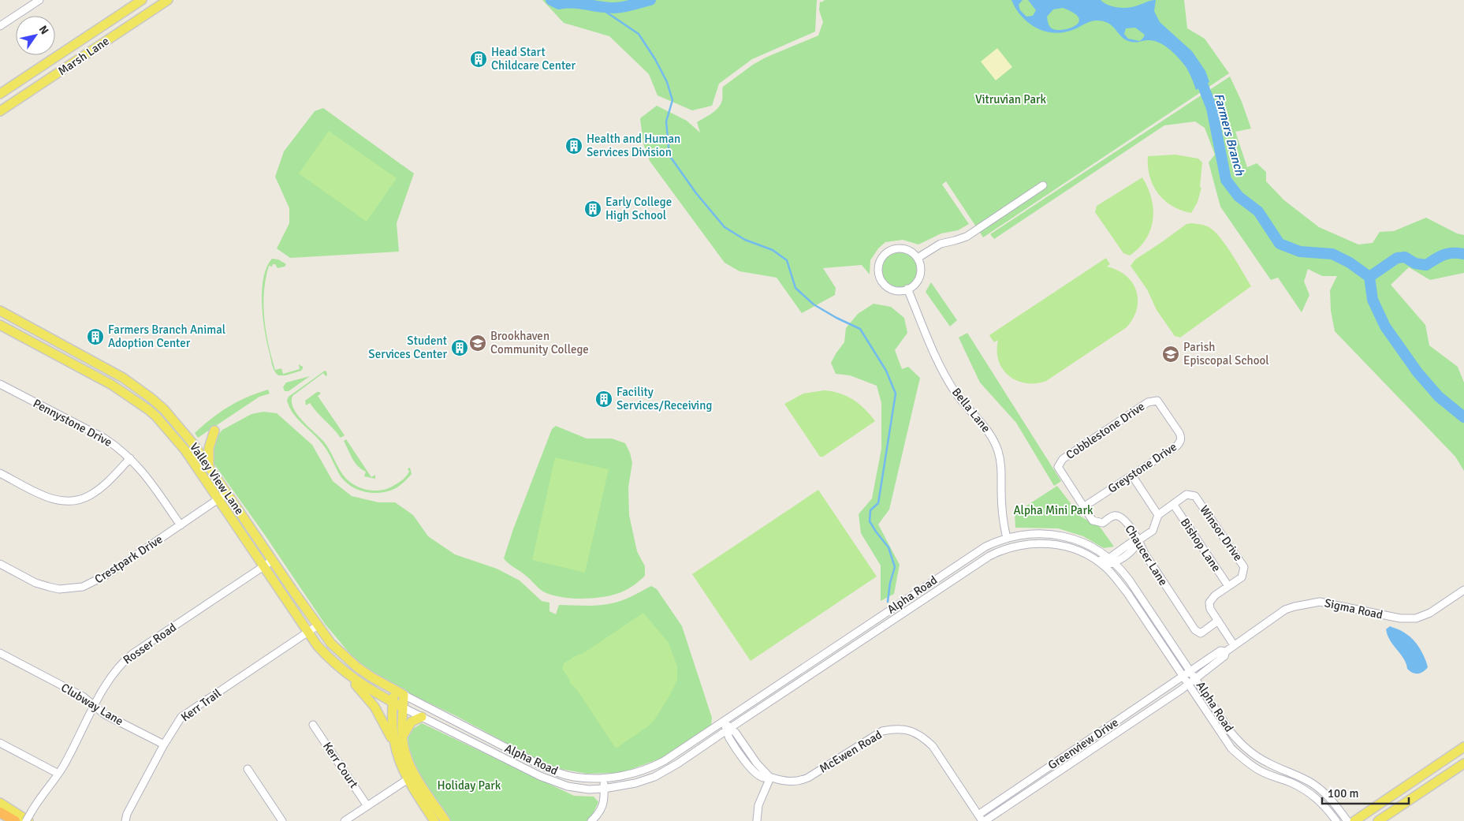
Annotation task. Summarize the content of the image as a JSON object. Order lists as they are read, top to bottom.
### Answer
{
  "streets": {
    "main road": ["Marsh Lane", "Valley View Lane"],
    "street": [
      "Bella Lane",
      "Pennystone Drive",
      "Cobblestone Drive",
      "Greystone Drive",
      "Winsor Drive",
      "Bishop Lane",
      "Chaucer Lane",
      "Crestpark Drive",
      "Alpha Road",
      "Sigma Road",
      "Rosser Road",
      "Clubway Lane",
      "Kerr Trail",
      "Greenview Drive",
      "McEwen Road",
      "Kerr Court"
    ]
  },
  "crossings": [
    ["Bella Lane", "Alpha Road"],
    ["Pennystone Drive", "Crestpark Drive"],
    ["Cobblestone Drive", "Greystone Drive"],
    ["Cobblestone Drive", "Chaucer Lane"],
    ["Greystone Drive", "Chaucer Lane"],
    ["Valley View Lane", "Crestpark Drive"],
    ["Valley View Lane", "Alpha Road"],
    ["Valley View Lane", "Rosser Road"],
    ["Valley View Lane", "Kerr Trail"],
    ["Winsor Drive", "Bishop Lane"],
    ["Alpha Road", "Sigma Road"],
    ["Alpha Road", "Greenview Drive"],
    ["Sigma Road", "Greenview Drive"],
    ["Rosser Road", "Clubway Lane"],
    ["Clubway Lane", "Kerr Trail"],
    ["Greenview Drive", "McEwen Road"]
  ],
  "water": ["Farmers Branch"],
  "parks": ["Vitruvian Park", "Alpha Mini Park", "Holiday Park"],
  "places": {
    "building": [
      "Head Start Childcare Center",
      "Health and Human Services Division",
      "Early College High School",
      "Farmers Branch Animal Adoption Center",
      "Student Services Center",
      "Facility Services/Receiving"
    ],
    "school or university": ["Brookhaven Community College", "Parish Episcopal School"]
  },
  "scale_bar": "100 m",
  "north": "top right"
}
